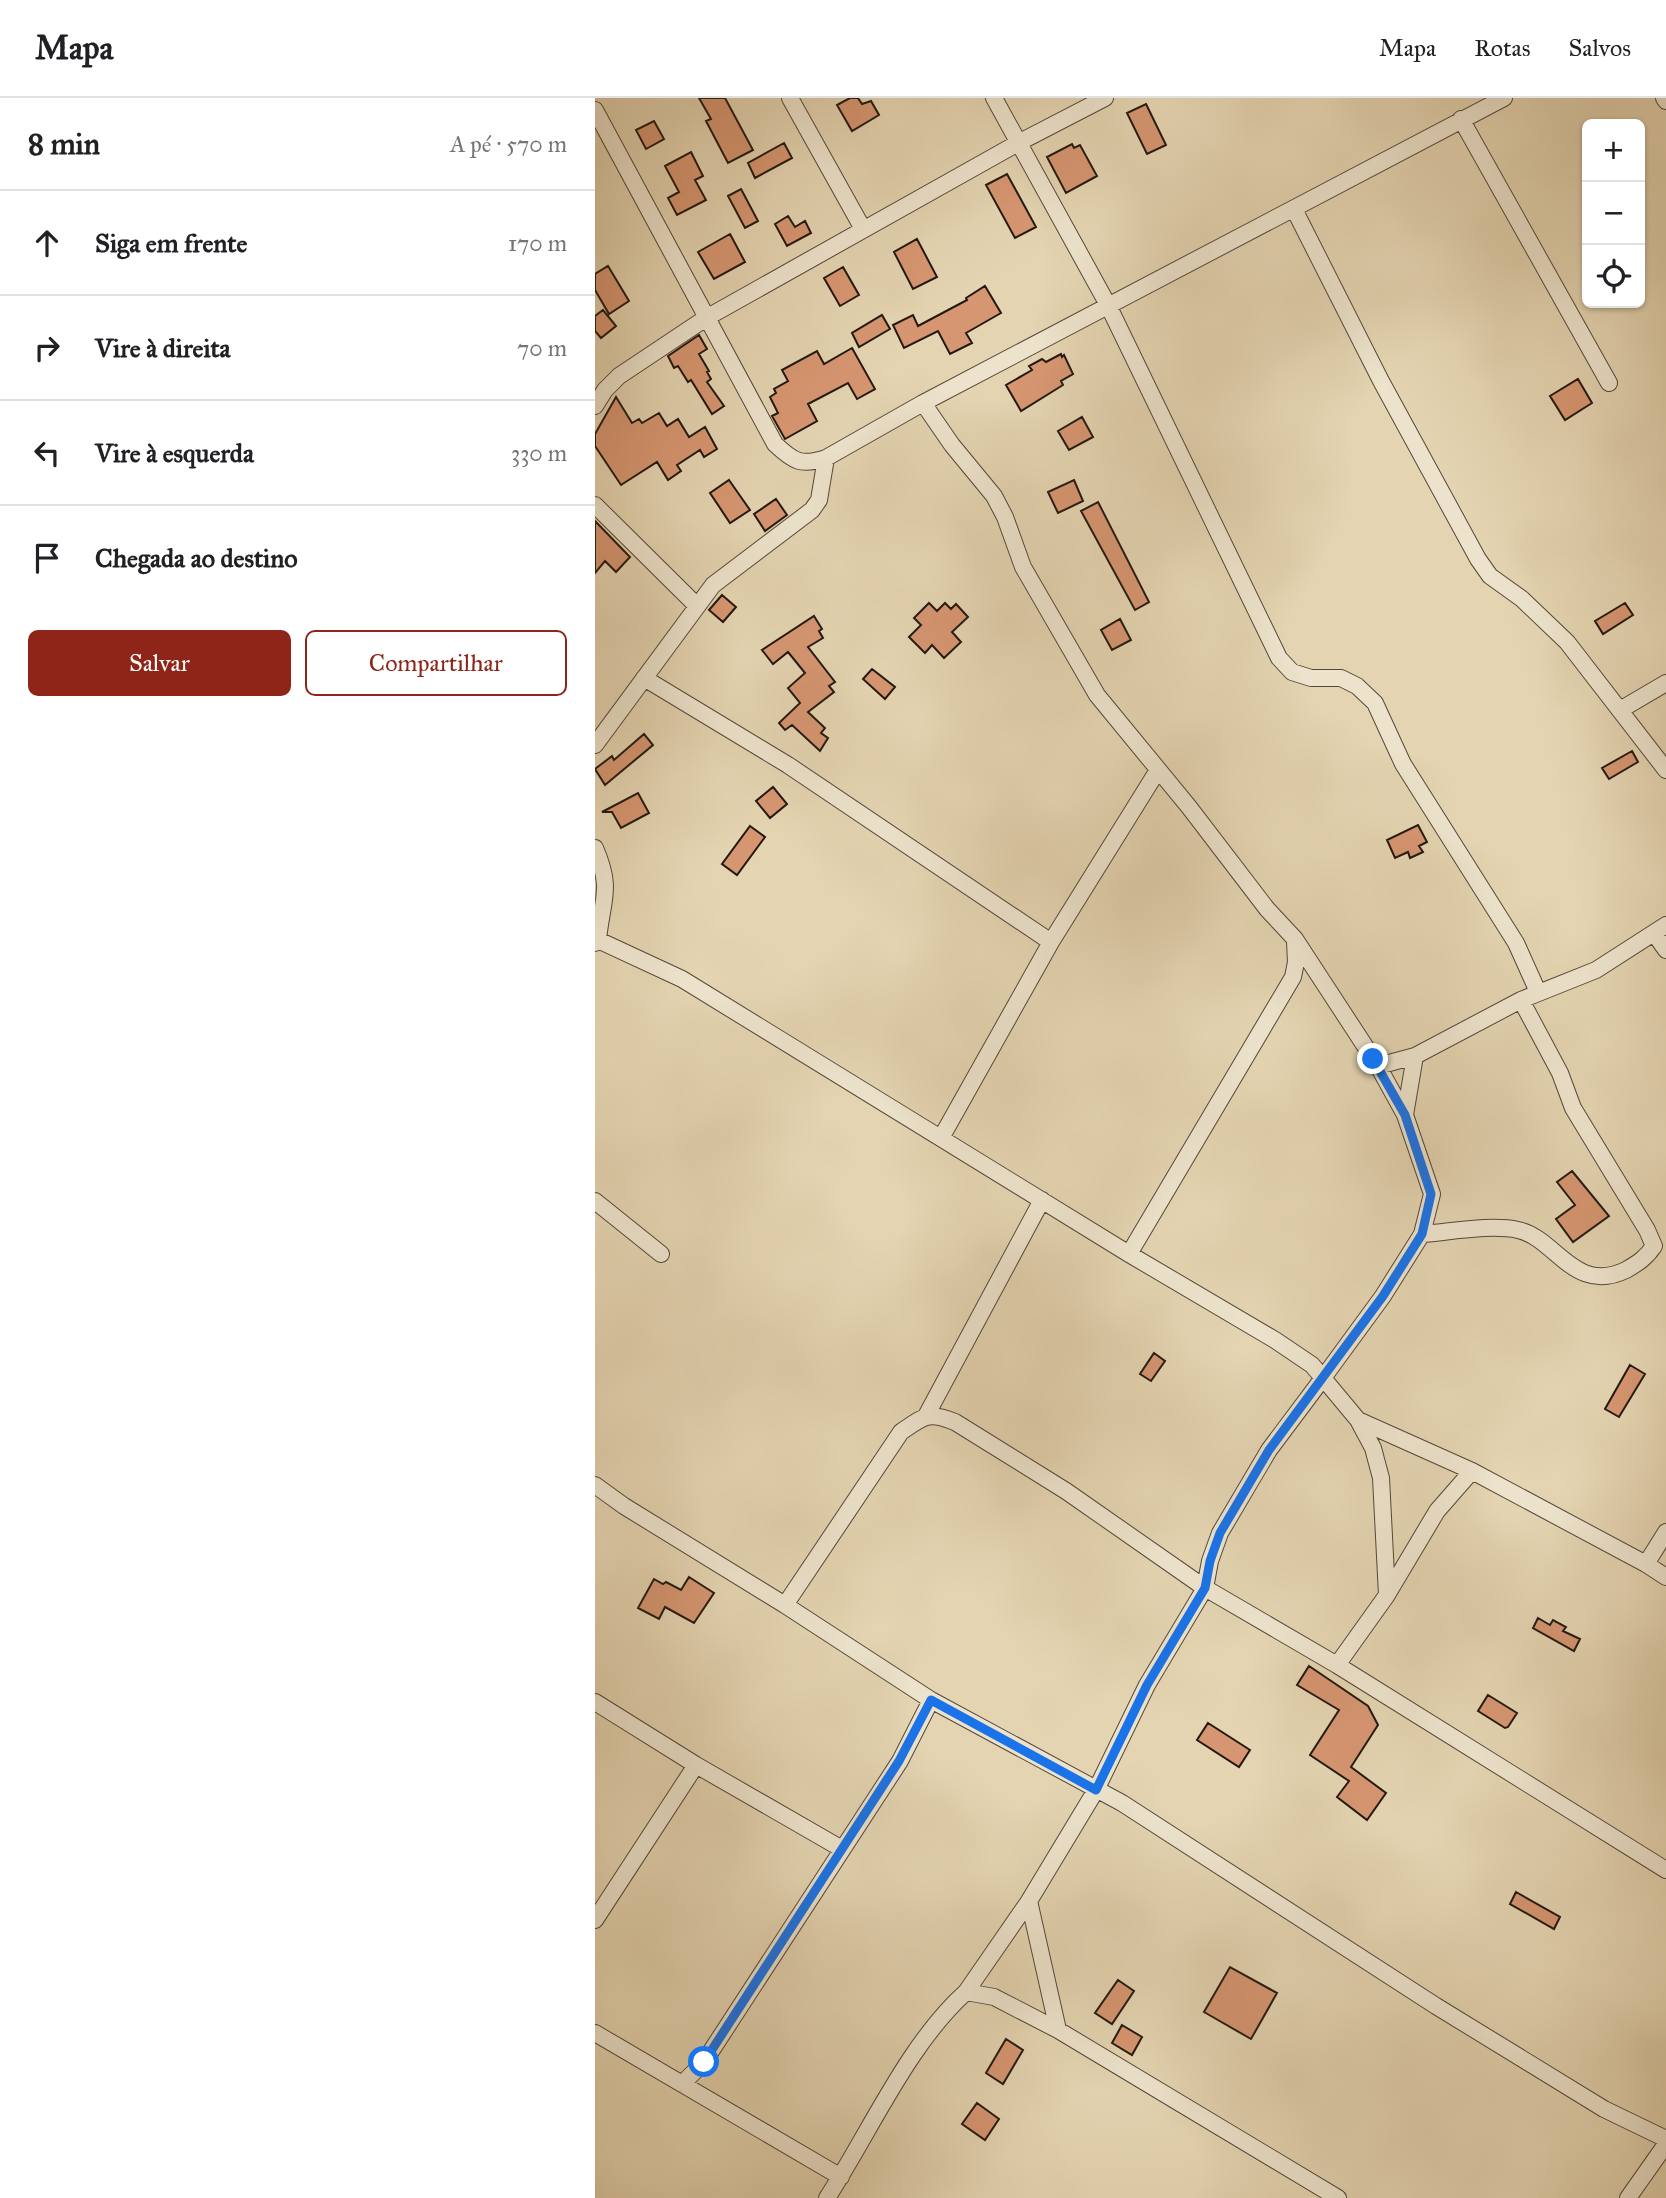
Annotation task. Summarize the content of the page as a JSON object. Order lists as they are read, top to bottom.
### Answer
{
  "page": {
    "header": "Mapa",
    "nav": ["Mapa", "Rotas", "Salvos"],
    "heading": ["8 min", "A pé · 570 m"],
    "map_buttons": ["+", "−"],
    "list": [
      ["Siga em frente", "170 m"],
      ["Vire à direita", "70 m"],
      ["Vire à esquerda", "330 m"],
      "Chegada ao destino"
    ],
    "buttons": ["Salvar", "Compartilhar"]
  }
}
